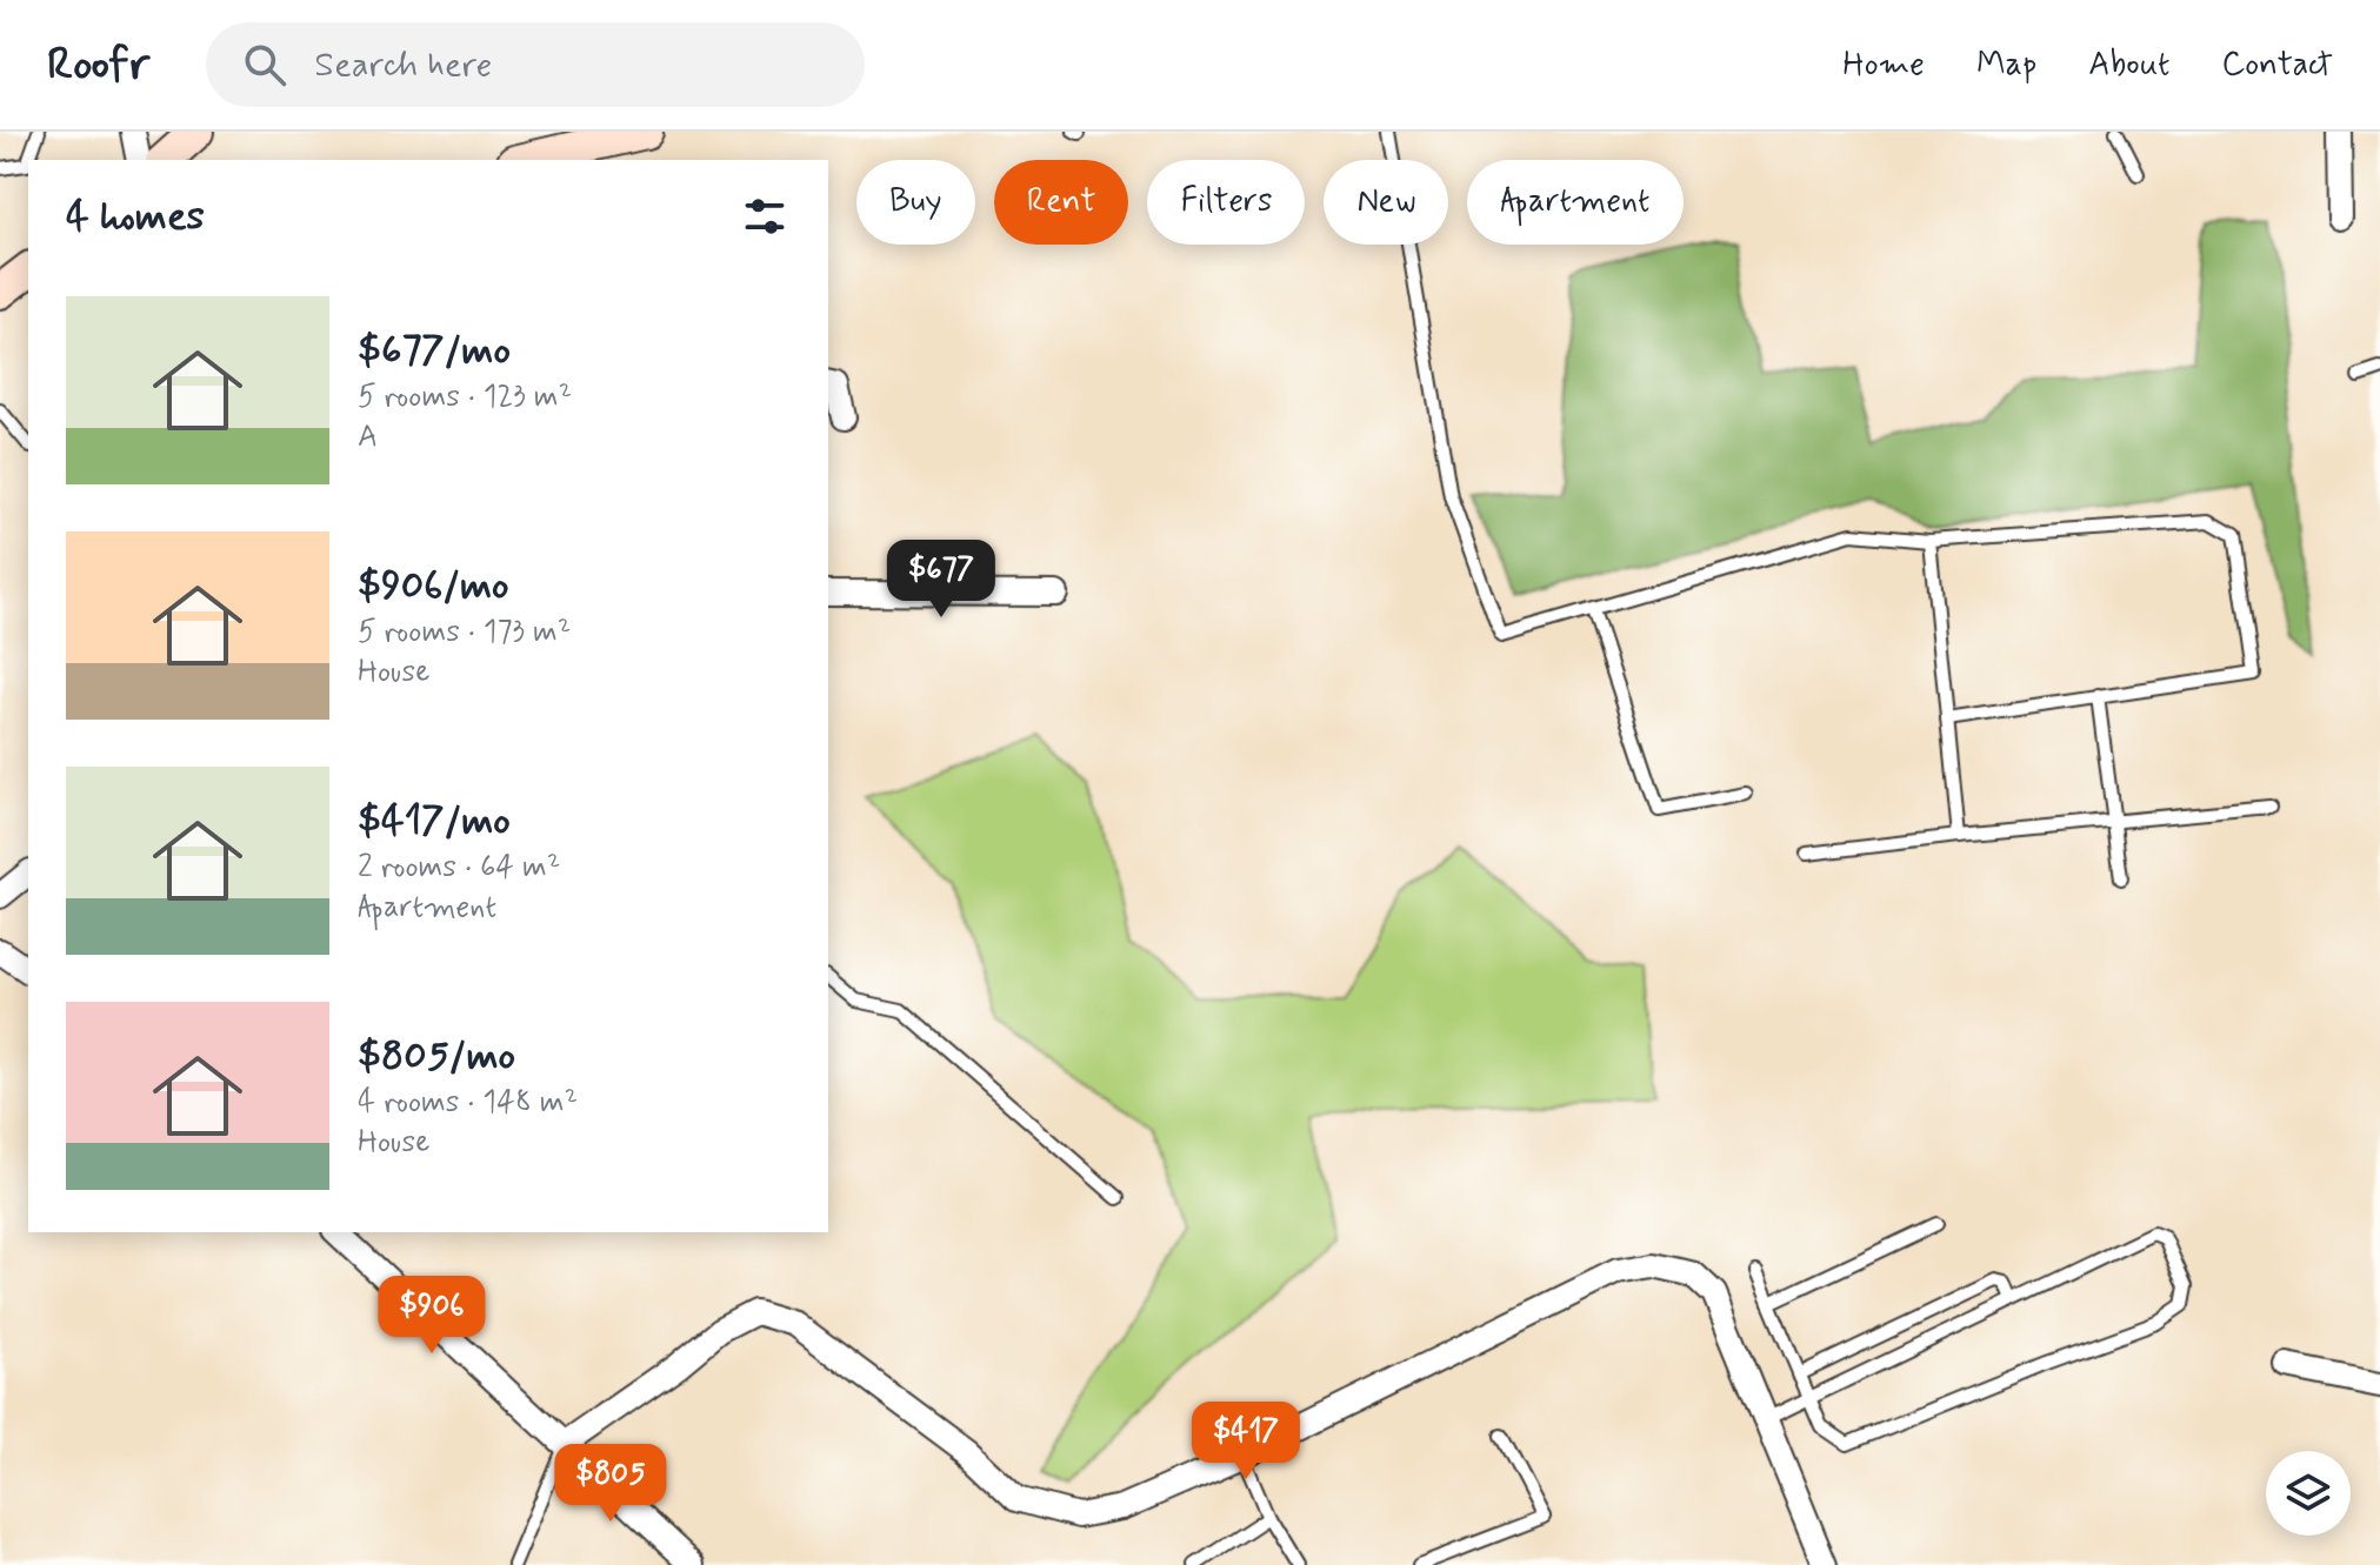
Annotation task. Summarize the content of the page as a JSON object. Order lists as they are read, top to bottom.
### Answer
{
  "page": {
    "header": "Roofr",
    "search": "Search here",
    "nav": [
      "Home",
      "Map",
      "About",
      "Contact"
    ],
    "chip": [
      "Buy",
      "Rent",
      "Filters",
      "New",
      "Apartment"
    ],
    "heading": "4 homes",
    "list": [
      {
        "name": "$677/mo",
        "note": "5 rooms · 123 m² · A"
      },
      {
        "name": "$906/mo",
        "note": "5 rooms · 173 m² · House"
      },
      {
        "name": "$417/mo",
        "note": "2 rooms · 64 m² · Apartment"
      },
      {
        "name": "$805/mo",
        "note": "4 rooms · 148 m² · House"
      }
    ],
    "price": [
      "$677",
      "$906",
      "$417",
      "$805"
    ]
  }
}
